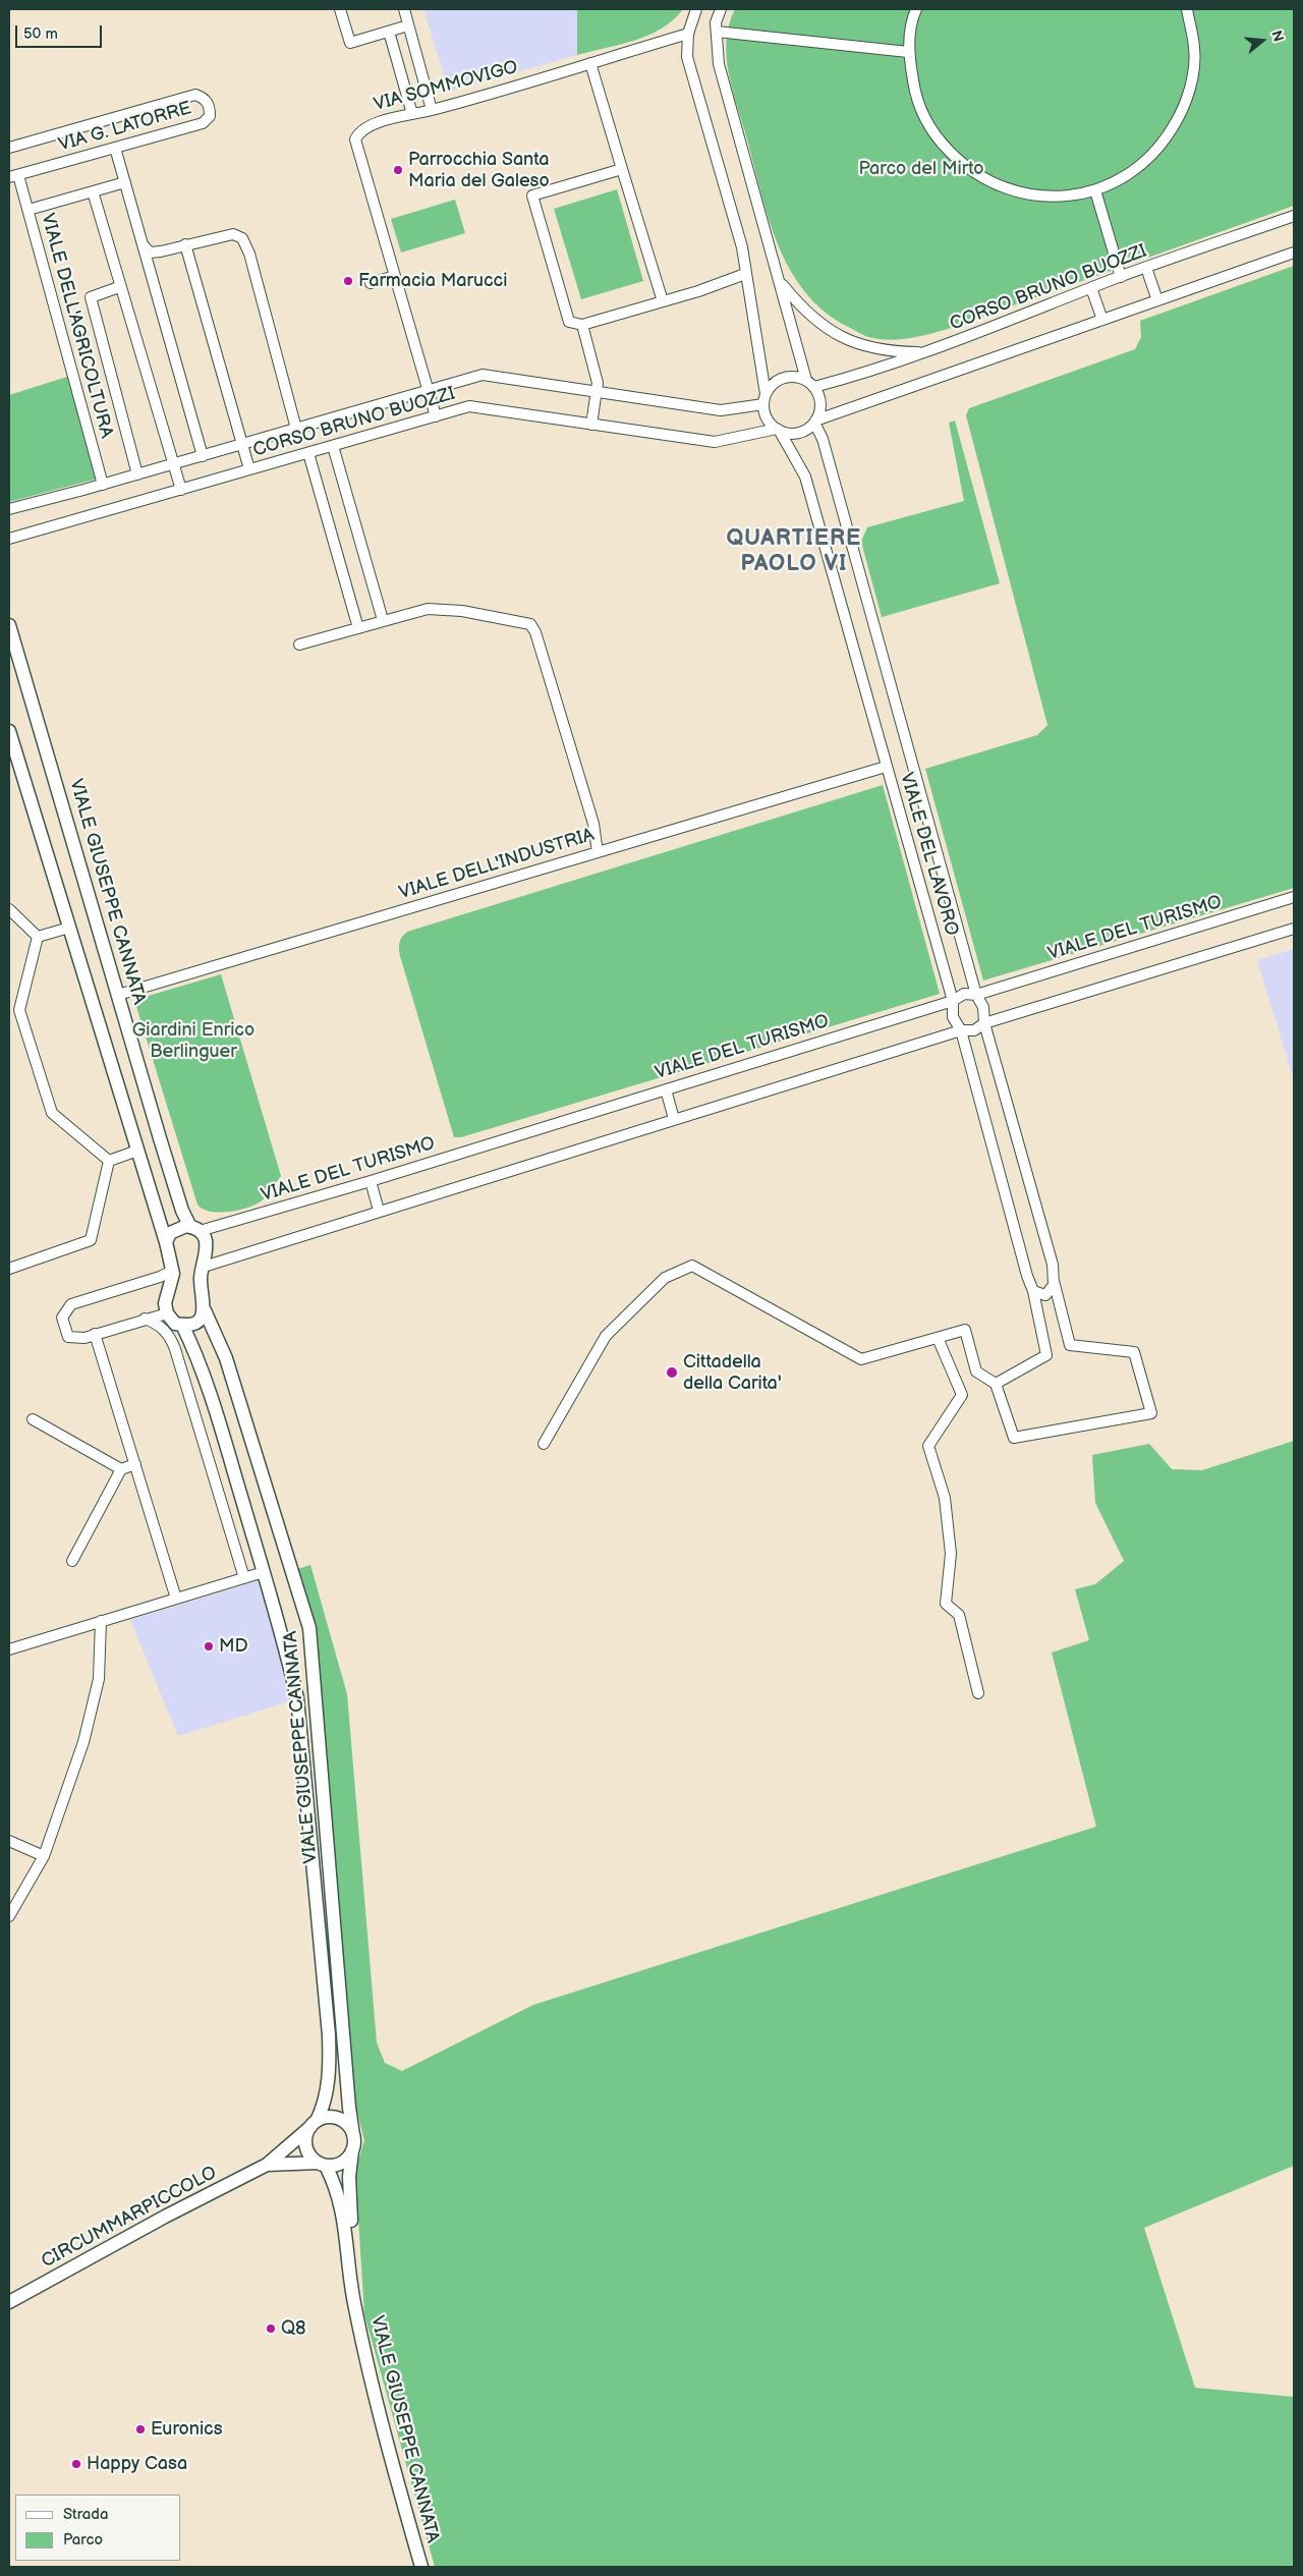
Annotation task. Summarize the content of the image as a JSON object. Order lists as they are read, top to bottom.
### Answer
{
  "streets": {
    "street": [
      "VIA SOMMOVIGO",
      "VIA G. LATORRE",
      "CORSO BRUNO BUOZZI",
      "VIALE DELL'AGRICOLTURA",
      "VIALE DEL LAVORO",
      "VIALE DELL'INDUSTRIA",
      "VIALE GIUSEPPE CANNATA",
      "VIALE DEL TURISMO",
      "CIRCUMMARPICCOLO"
    ]
  },
  "crossings": [
    ["VIA SOMMOVIGO", "CORSO BRUNO BUOZZI"],
    ["VIA G. LATORRE", "VIALE DELL'AGRICOLTURA"],
    ["CORSO BRUNO BUOZZI", "VIALE DELL'AGRICOLTURA"],
    ["CORSO BRUNO BUOZZI", "VIALE DEL LAVORO"],
    ["VIALE DEL LAVORO", "VIALE DELL'INDUSTRIA"],
    ["VIALE DEL LAVORO", "VIALE DEL TURISMO"],
    ["VIALE DELL'INDUSTRIA", "VIALE GIUSEPPE CANNATA"],
    ["VIALE GIUSEPPE CANNATA", "VIALE DEL TURISMO"],
    ["VIALE GIUSEPPE CANNATA", "CIRCUMMARPICCOLO"]
  ],
  "districts": ["QUARTIERE PAOLO VI"],
  "parks": ["Parco del Mirto", "Giardini Enrico Berlinguer"],
  "places": [
    "Parrocchia Santa Maria del Galeso",
    "Farmacia Marucci",
    "Cittadella della Carita'",
    "MD",
    "Q8",
    "Euronics",
    "Happy Casa"
  ],
  "legend": ["Strada", "Parco"],
  "scale_bar": "50 m",
  "north": "right"
}
